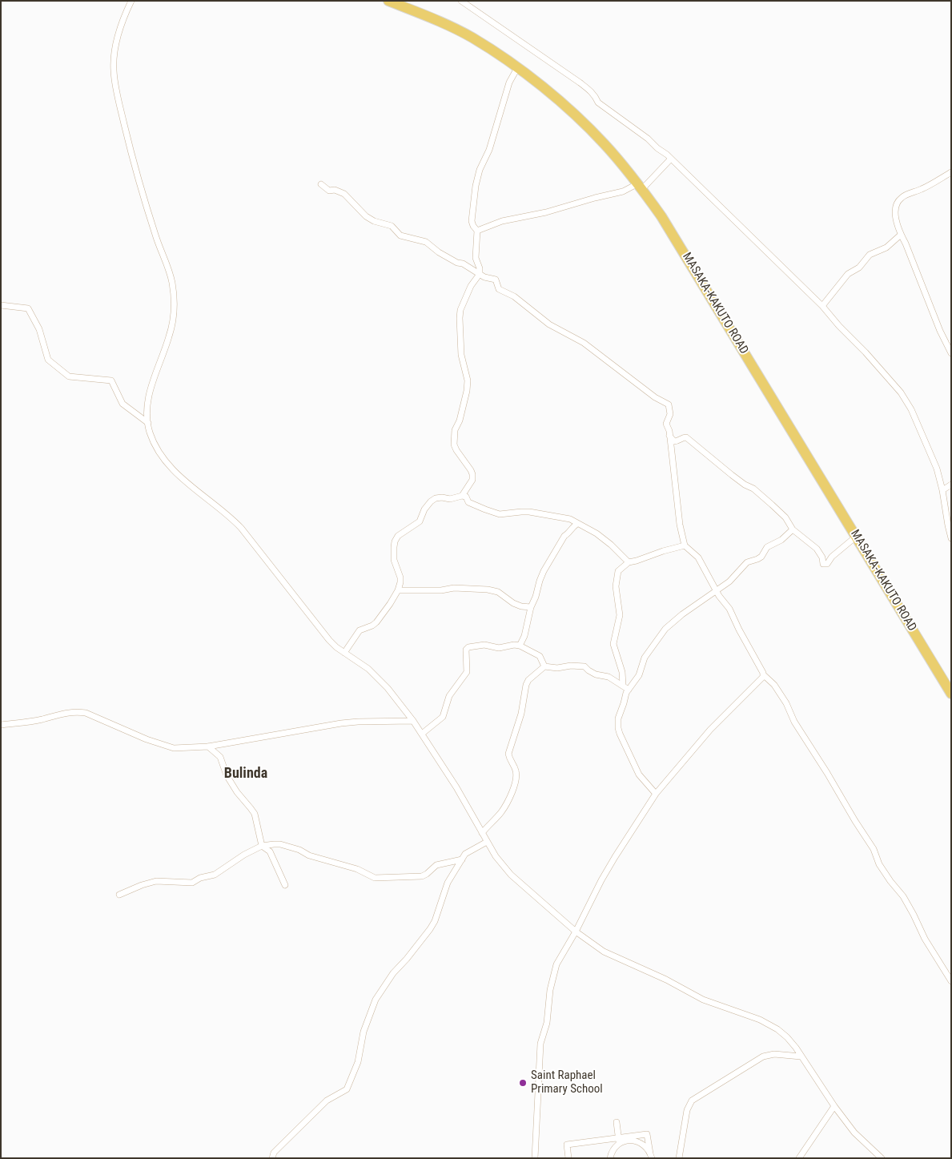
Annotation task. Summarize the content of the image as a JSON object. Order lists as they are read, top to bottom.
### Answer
{
  "streets": {
    "highway": ["MASAKA-KAKUTO ROAD"]
  },
  "districts": ["Bulinda"],
  "places": ["Saint Raphael Primary School"]
}
